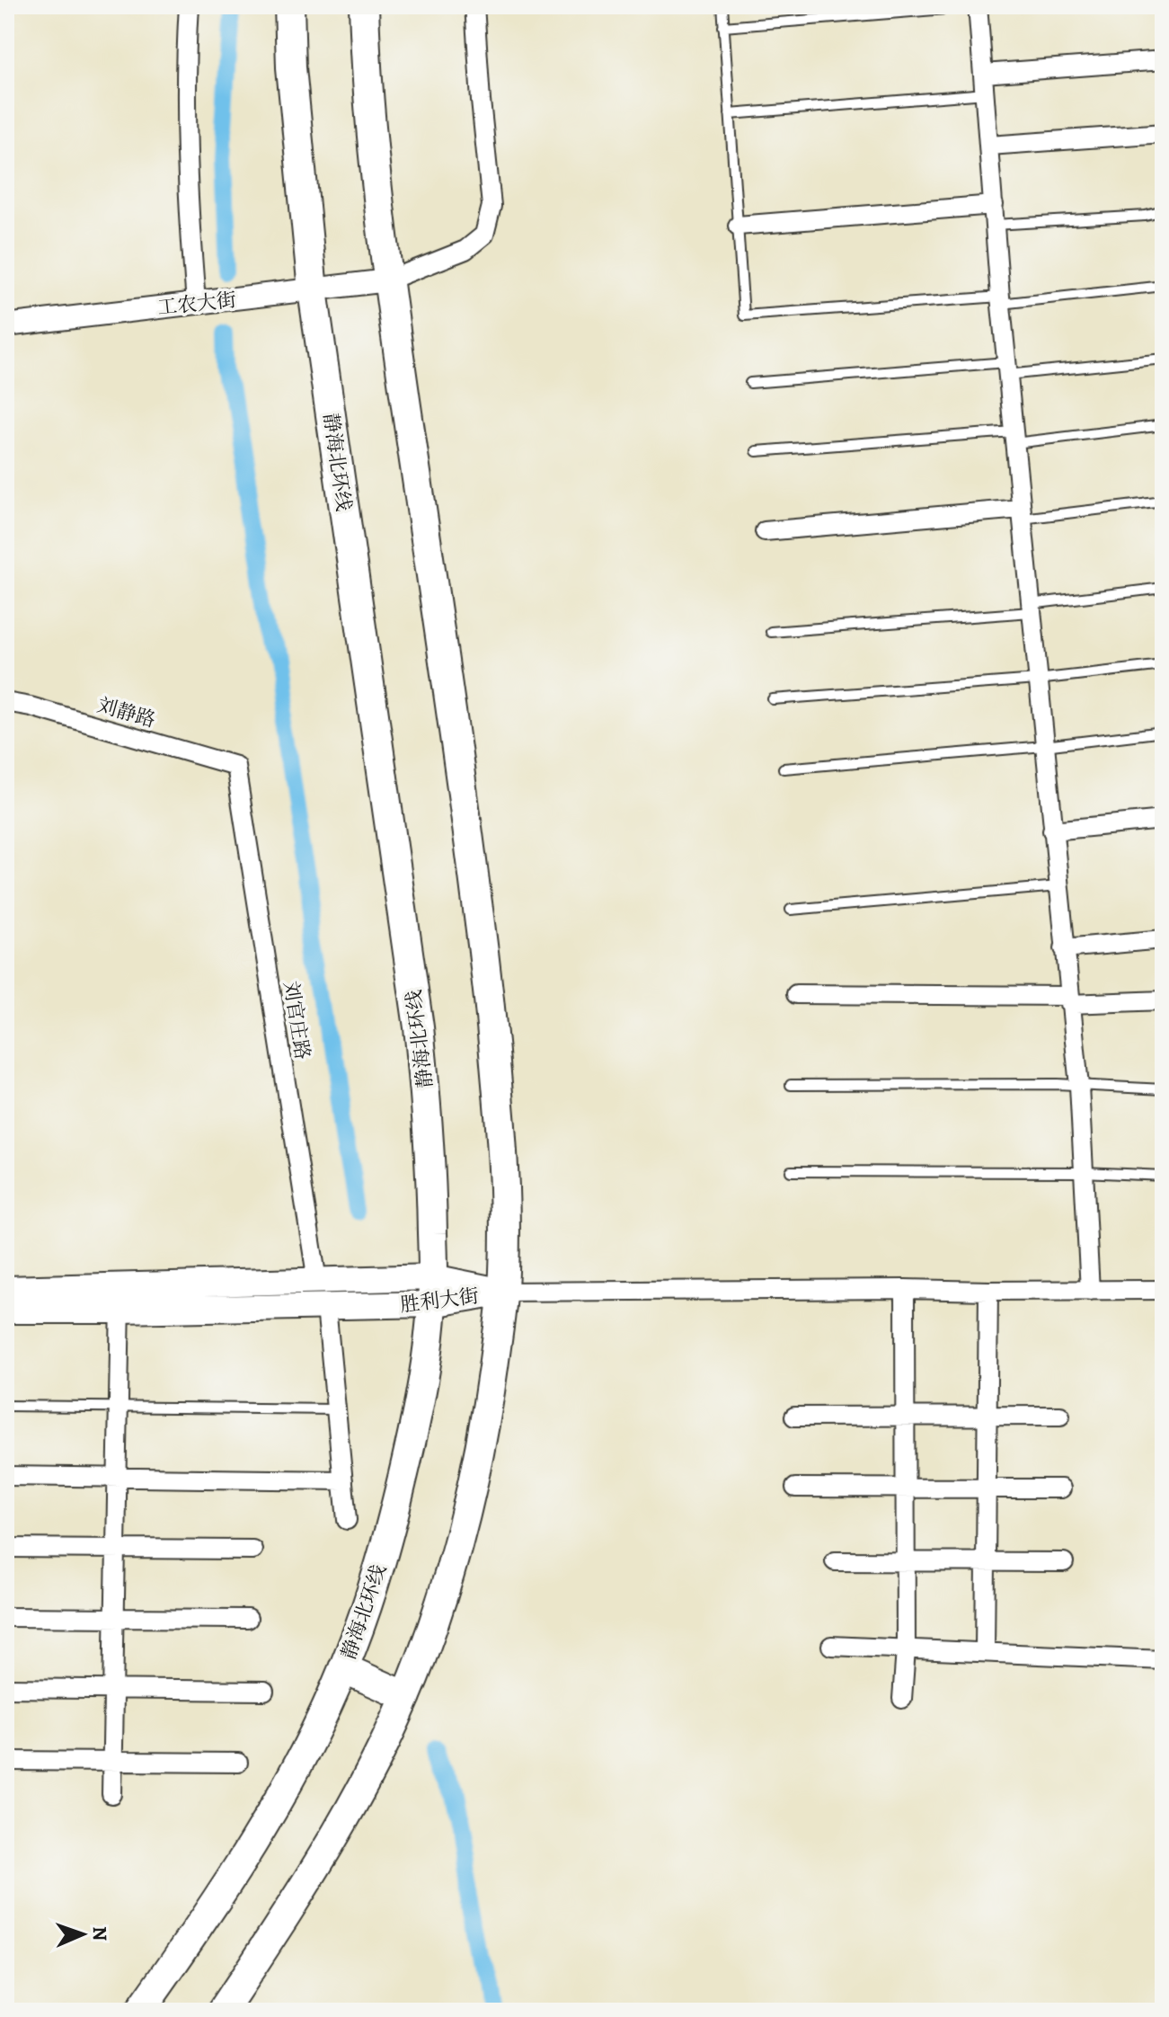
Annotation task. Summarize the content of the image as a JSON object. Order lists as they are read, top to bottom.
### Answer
{
  "streets": {
    "highway": ["静海北环线"],
    "main road": ["胜利大街"],
    "street": ["工农大街", "刘静路", "刘官庄路"]
  },
  "crossings": [
    ["工农大街", "静海北环线"],
    ["静海北环线", "胜利大街"],
    ["刘静路", "刘官庄路"],
    ["刘官庄路", "胜利大街"]
  ],
  "north": "right"
}
